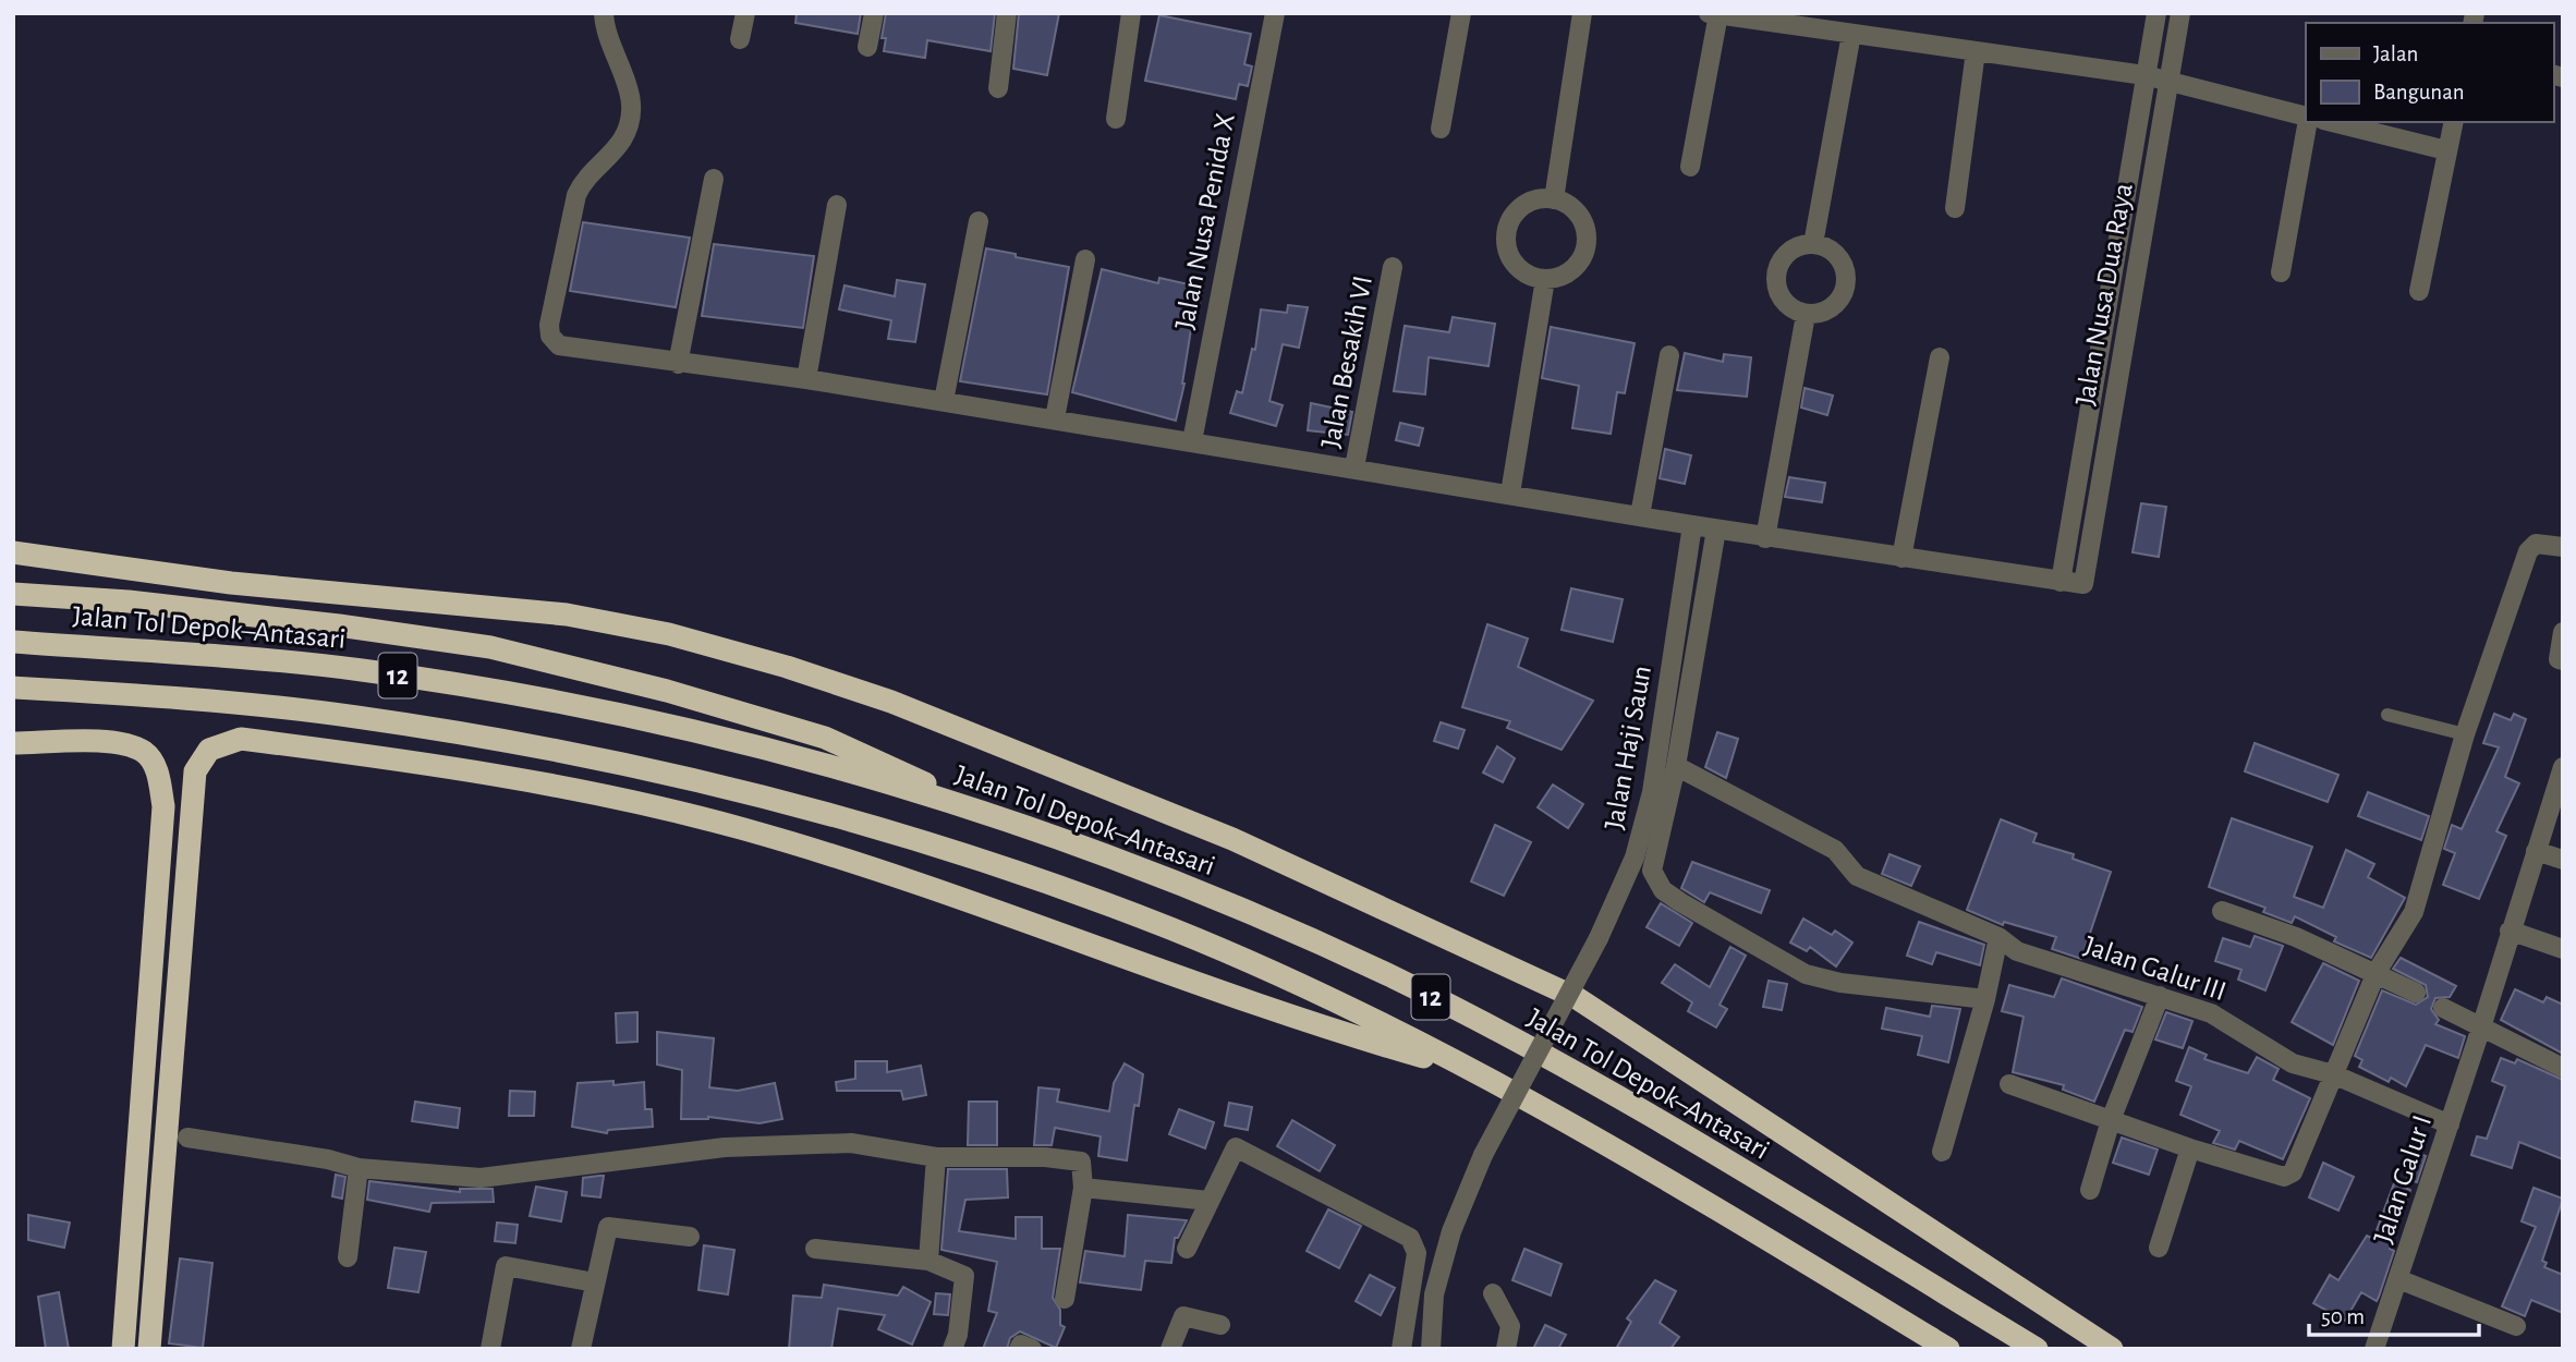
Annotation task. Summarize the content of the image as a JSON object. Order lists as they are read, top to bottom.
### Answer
{
  "streets": {
    "highway": ["Jalan Tol Depok–Antasari", "12"],
    "street": [
      "Jalan Nusa Penida X",
      "Jalan Nusa Dua Raya",
      "Jalan Besakih VI",
      "Jalan Haji Saun",
      "Jalan Galur III",
      "Jalan Galur I"
    ]
  },
  "crossings": [
    ["Jalan Galur III", "Jalan Galur I"]
  ],
  "legend": ["Jalan", "Bangunan"],
  "scale_bar": "50 m"
}
